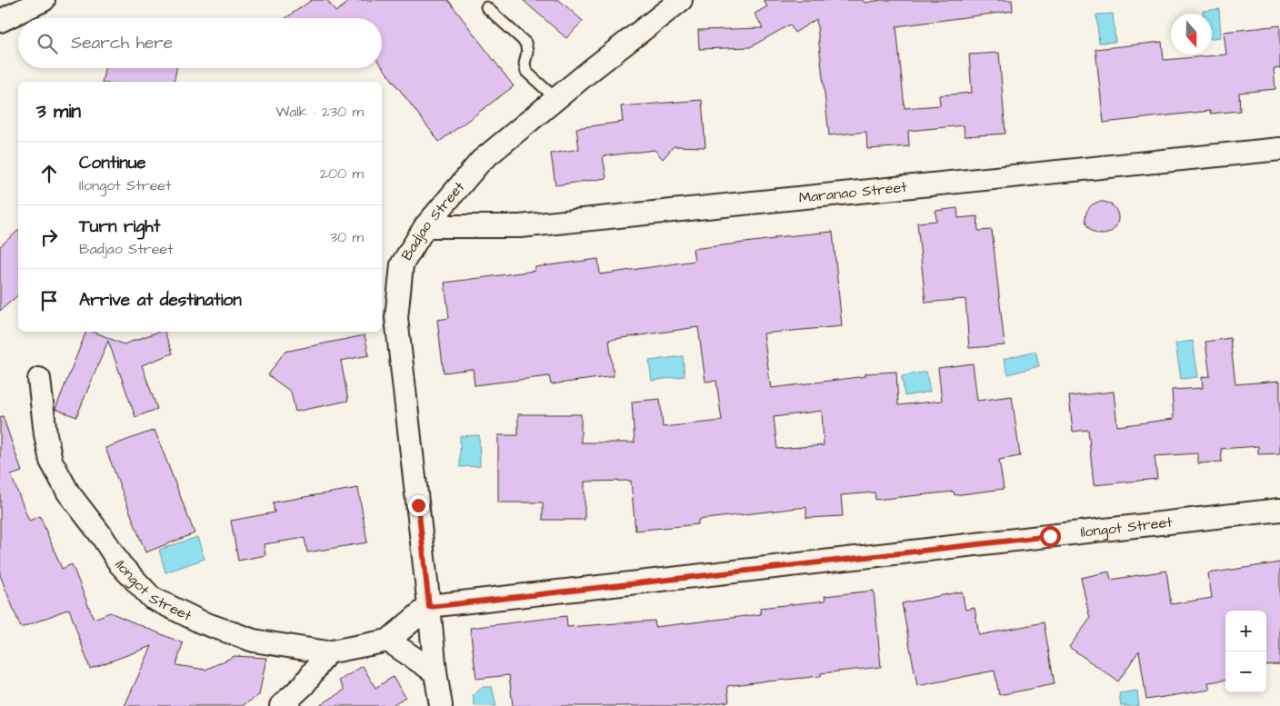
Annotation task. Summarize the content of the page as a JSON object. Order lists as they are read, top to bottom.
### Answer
{
  "streets": {
    "street": ["Maranao Street", "Badjao Street", "Ilongot Street"]
  },
  "crossings": [
    ["Maranao Street", "Badjao Street"],
    ["Badjao Street", "Ilongot Street"]
  ],
  "north": "bottom",
  "page": {
    "search": "Search here",
    "heading": ["3 min", "Walk · 230 m"],
    "list": [
      ["Continue", "Ilongot Street", "200 m"],
      ["Turn right", "Badjao Street", "30 m"],
      "Arrive at destination"
    ],
    "map_buttons": ["+", "−"]
  }
}
